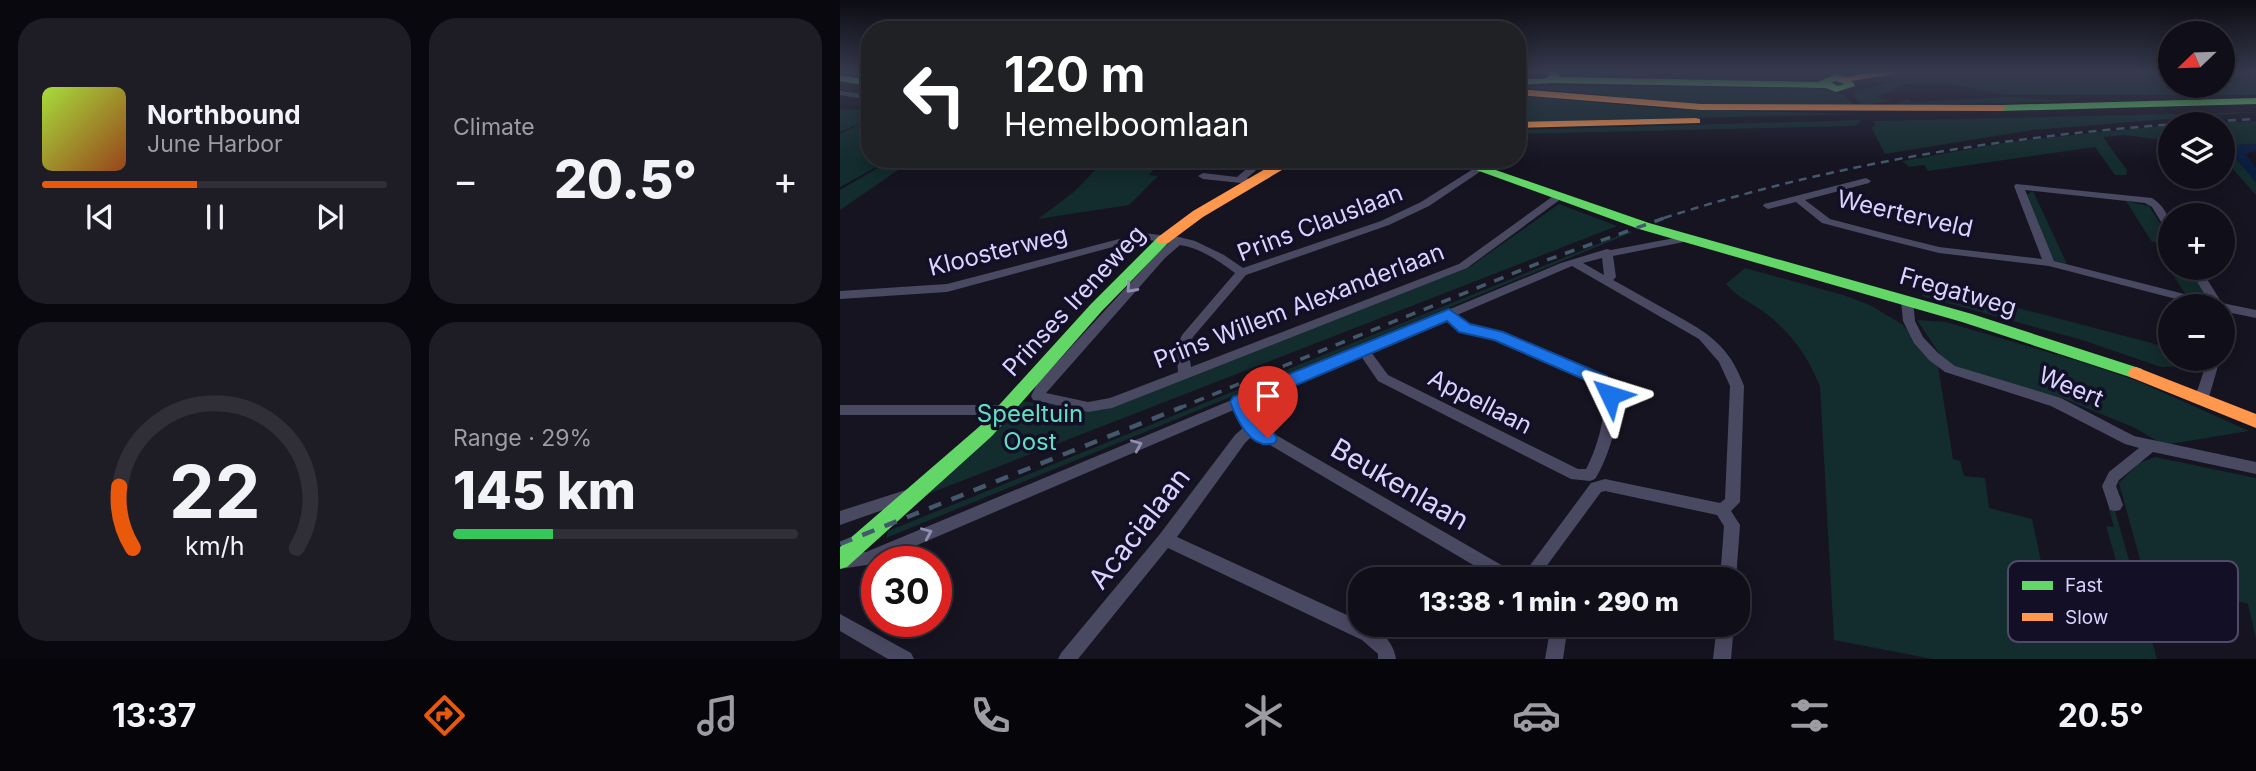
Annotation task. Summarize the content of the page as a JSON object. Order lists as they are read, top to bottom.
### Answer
{
  "streets": {
    "main road": ["Fregatweg", "Prinses Ireneweg"],
    "street": [
      "Weerterveld",
      "Prins Clauslaan",
      "Kloosterweg",
      "Prins Willem Alexanderlaan",
      "Weert",
      "Appellaan",
      "Beukenlaan",
      "Acacialaan"
    ]
  },
  "crossings": [
    ["Prins Clauslaan", "Prins Willem Alexanderlaan"],
    ["Kloosterweg", "Prinses Ireneweg"],
    ["Kloosterweg", "Prins Willem Alexanderlaan"],
    ["Fregatweg", "Prins Willem Alexanderlaan"],
    ["Fregatweg", "Weert"],
    ["Prinses Ireneweg", "Prins Willem Alexanderlaan"],
    ["Beukenlaan", "Acacialaan"]
  ],
  "parks": ["Speeltuin Oost"],
  "legend": ["Fast", "Slow"],
  "north": "bottom left",
  "page": {
    "tile": [
      "Climate",
      ["Range · 29%", "145 km"]
    ],
    "map_buttons": ["+", "−"],
    "turn": ["120 m", "Hemelboomlaan"],
    "song": ["Northbound", "June Harbor"],
    "heat": ["−", "20.5°", "+"],
    "limit": "30",
    "trip": "13:38 · 1 min · 290 m",
    "tabs": ["13:37", "20.5°"],
    "gauge": ["22", "km/h"]
  }
}
